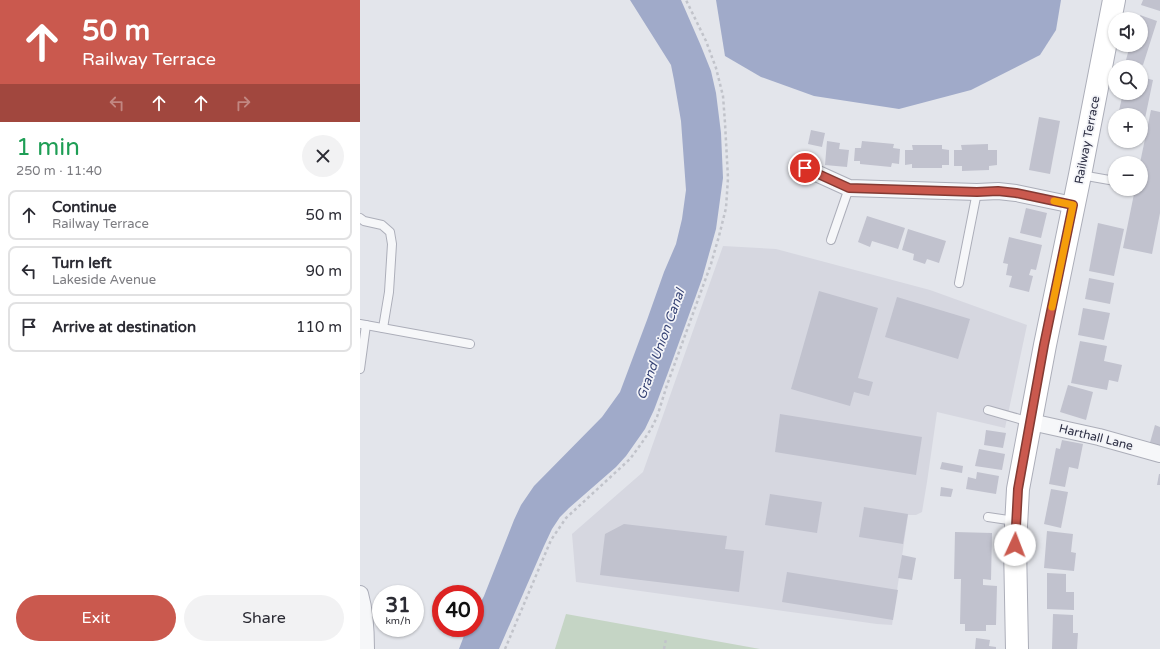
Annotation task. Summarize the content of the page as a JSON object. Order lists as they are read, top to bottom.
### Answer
{
  "streets": {
    "street": ["Railway Terrace", "Harthall Lane"]
  },
  "crossings": [
    ["Railway Terrace", "Harthall Lane"]
  ],
  "water": ["Grand Union Canal"],
  "page": {
    "turn": ["50 m", "Railway Terrace"],
    "map_buttons": ["+", "−"],
    "heading": ["1 min", "250 m · 11:40"],
    "list": [
      {
        "name": "Continue",
        "note": "Railway Terrace",
        "value": "50 m"
      },
      {
        "name": "Turn left",
        "note": "Lakeside Avenue",
        "value": "90 m"
      },
      {
        "name": "Arrive at destination",
        "value": "110 m"
      }
    ],
    "speed": "31 km/h",
    "limit": "40",
    "buttons": ["Exit", "Share"]
  }
}
